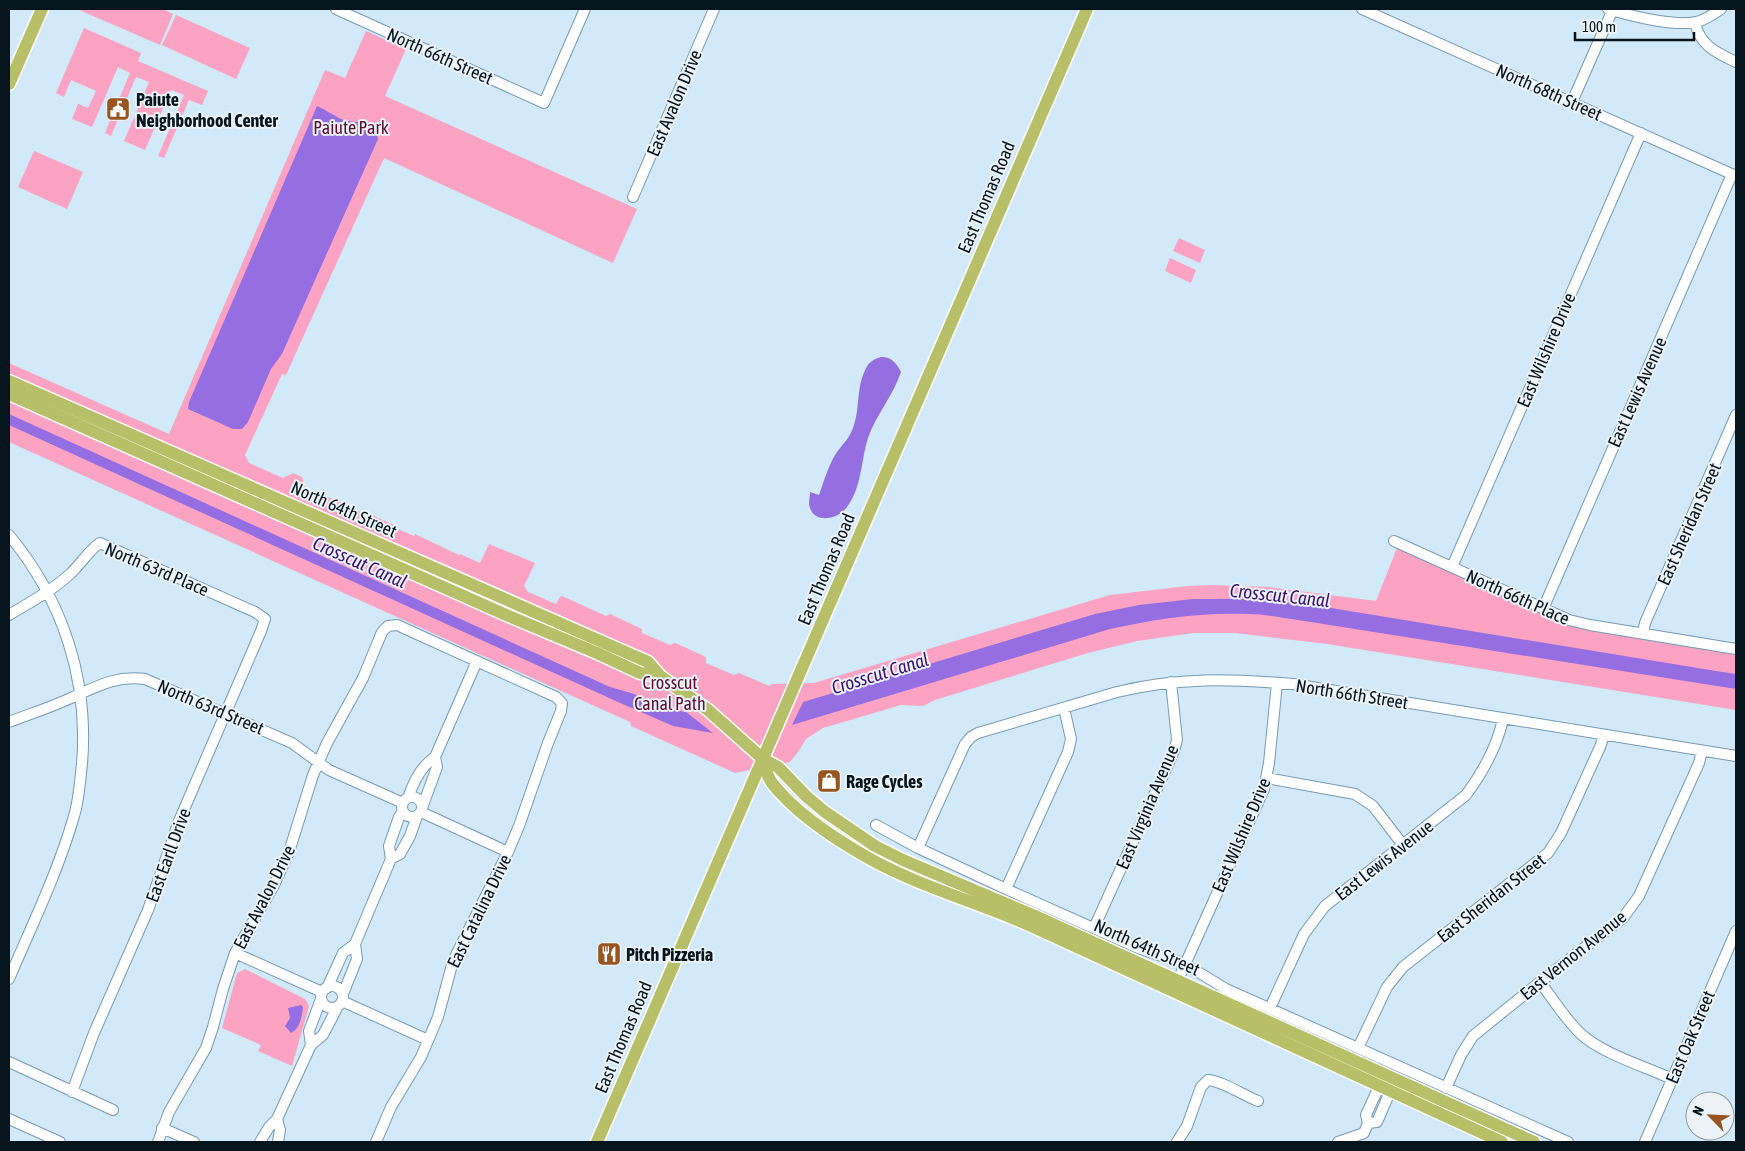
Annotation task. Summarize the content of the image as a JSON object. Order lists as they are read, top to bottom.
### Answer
{
  "streets": {
    "main road": ["East Thomas Road", "North 64th Street"],
    "street": [
      "North 66th Street",
      "North 68th Street",
      "East Avalon Drive",
      "East Wilshire Drive",
      "East Lewis Avenue",
      "East Sheridan Street",
      "North 63rd Place",
      "North 66th Place",
      "North 63rd Street",
      "East Virginia Avenue",
      "East Earll Drive",
      "East Catalina Drive",
      "East Vernon Avenue",
      "East Oak Street"
    ]
  },
  "crossings": [
    ["North 66th Street", "East Wilshire Drive"],
    ["North 66th Street", "East Lewis Avenue"],
    ["North 66th Street", "North 64th Street"],
    ["North 66th Street", "East Sheridan Street"],
    ["North 66th Street", "East Virginia Avenue"],
    ["North 66th Street", "East Vernon Avenue"],
    ["North 68th Street", "East Wilshire Drive"],
    ["North 68th Street", "East Lewis Avenue"],
    ["East Avalon Drive", "North 63rd Street"],
    ["East Avalon Drive", "East Catalina Drive"],
    ["East Thomas Road", "North 64th Street"],
    ["East Wilshire Drive", "North 64th Street"],
    ["East Wilshire Drive", "North 66th Place"],
    ["East Lewis Avenue", "North 64th Street"],
    ["East Lewis Avenue", "North 66th Place"],
    ["North 64th Street", "East Sheridan Street"],
    ["North 64th Street", "East Virginia Avenue"],
    ["North 64th Street", "East Vernon Avenue"],
    ["East Sheridan Street", "North 66th Place"],
    ["North 63rd Place", "East Earll Drive"],
    ["North 63rd Street", "East Earll Drive"]
  ],
  "water": ["Crosscut Canal"],
  "parks": ["Paiute Park", "Crosscut Canal Path"],
  "places": {
    "public building": ["Paiute Neighborhood Center"],
    "shop": ["Rage Cycles"],
    "restaurant": ["Pitch Pizzeria"]
  },
  "scale_bar": "100 m",
  "north": "top left"
}
